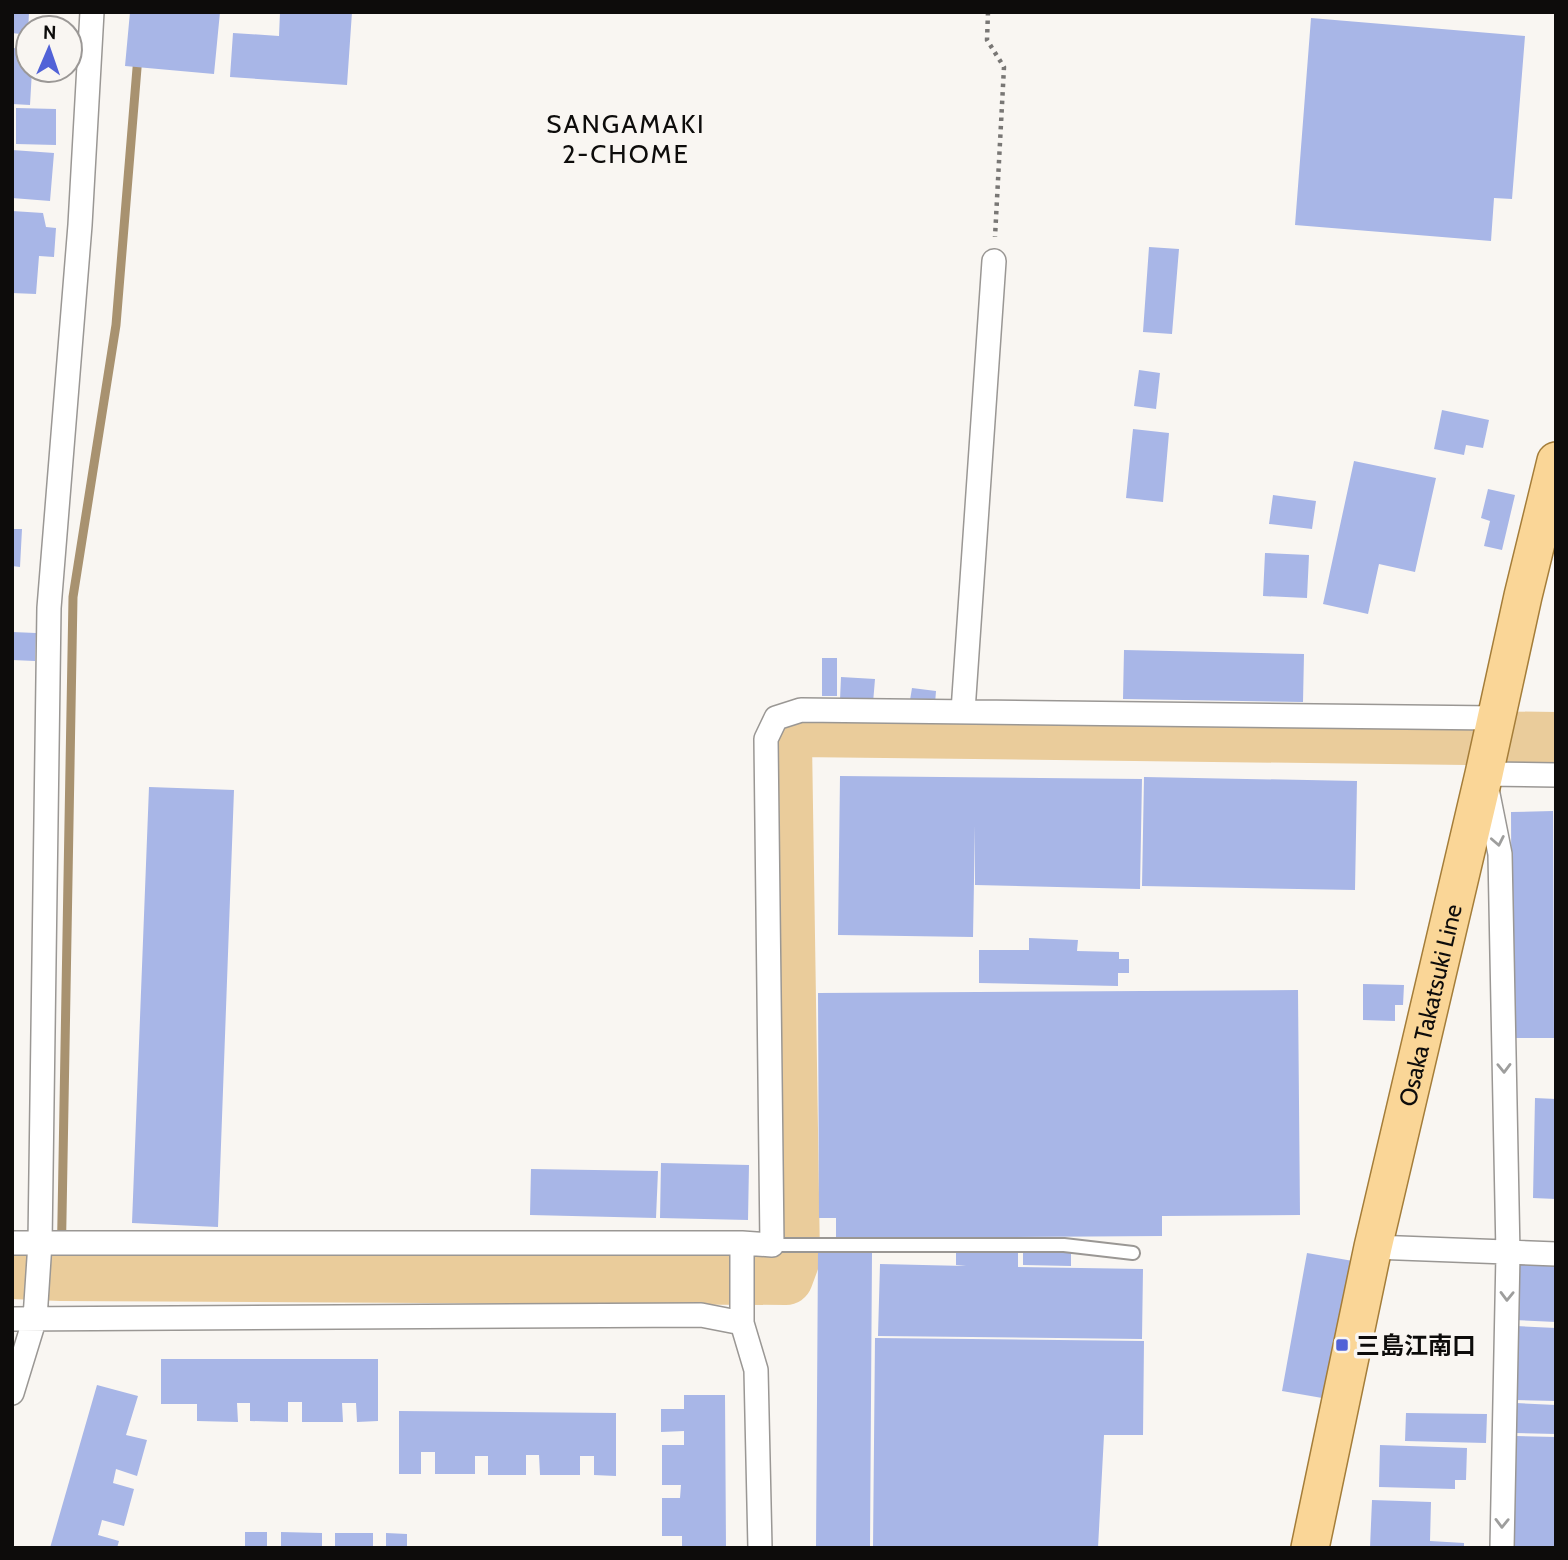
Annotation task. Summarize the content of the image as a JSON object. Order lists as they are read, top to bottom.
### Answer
{
  "streets": {
    "main road": ["Osaka Takatsuki Line"]
  },
  "districts": ["SANGAMAKI 2-CHOME"],
  "places": {
    "transit": ["三島江南口"]
  },
  "north": "top"
}
